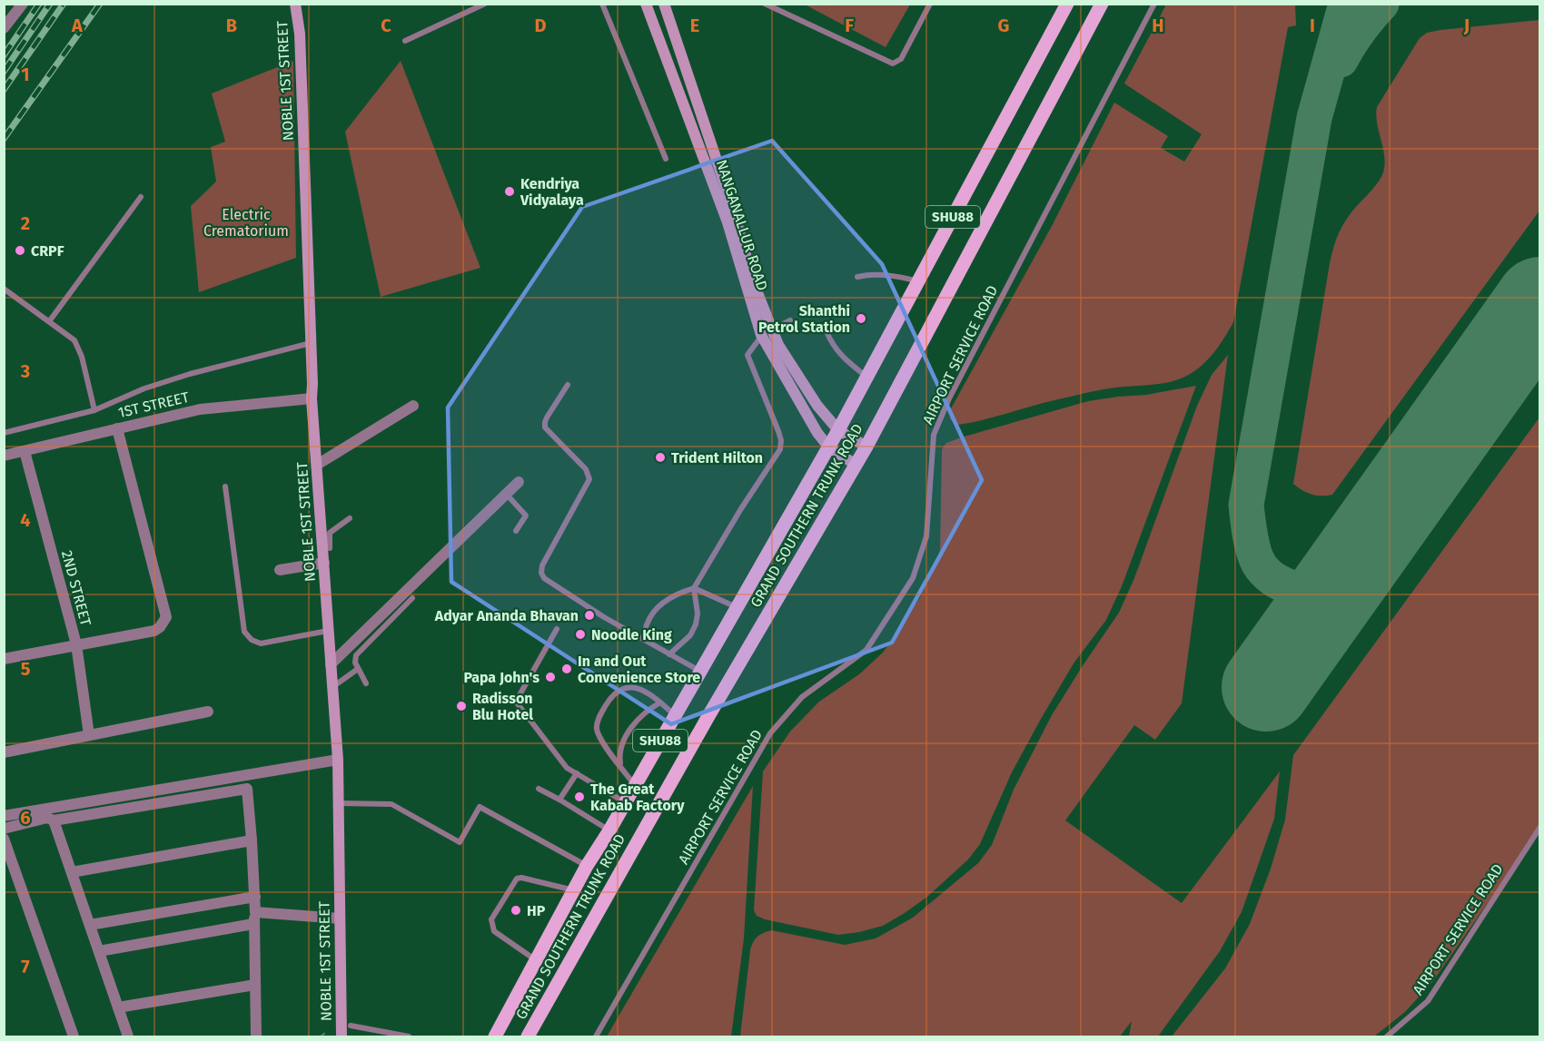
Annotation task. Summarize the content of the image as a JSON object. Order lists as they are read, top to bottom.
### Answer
{
  "streets": {
    "main road": ["SHU88", "GRAND SOUTHERN TRUNK ROAD"],
    "street": [
      "NOBLE 1ST STREET",
      "NANGANALLUR ROAD",
      "1ST STREET",
      "2ND STREET"
    ],
    "lane": ["AIRPORT SERVICE ROAD"]
  },
  "crossings": [
    ["NOBLE 1ST STREET", "1ST STREET"],
    ["NANGANALLUR ROAD", "GRAND SOUTHERN TRUNK ROAD"],
    ["1ST STREET", "2ND STREET"]
  ],
  "parks": ["Electric Crematorium"],
  "places": [
    "Kendriya Vidyalaya",
    "CRPF",
    "Shanthi Petrol Station",
    "Trident Hilton",
    "Adyar Ananda Bhavan",
    "Noodle King",
    "In and Out Convenience Store",
    "Papa John's",
    "Radisson Blu Hotel",
    "The Great Kabab Factory",
    "HP"
  ],
  "grid": {
    "columns": [
      "A",
      "B",
      "C",
      "D",
      "E",
      "F",
      "G",
      "H",
      "I",
      "J"
    ],
    "rows": [
      "1",
      "2",
      "3",
      "4",
      "5",
      "6",
      "7"
    ]
  }
}
